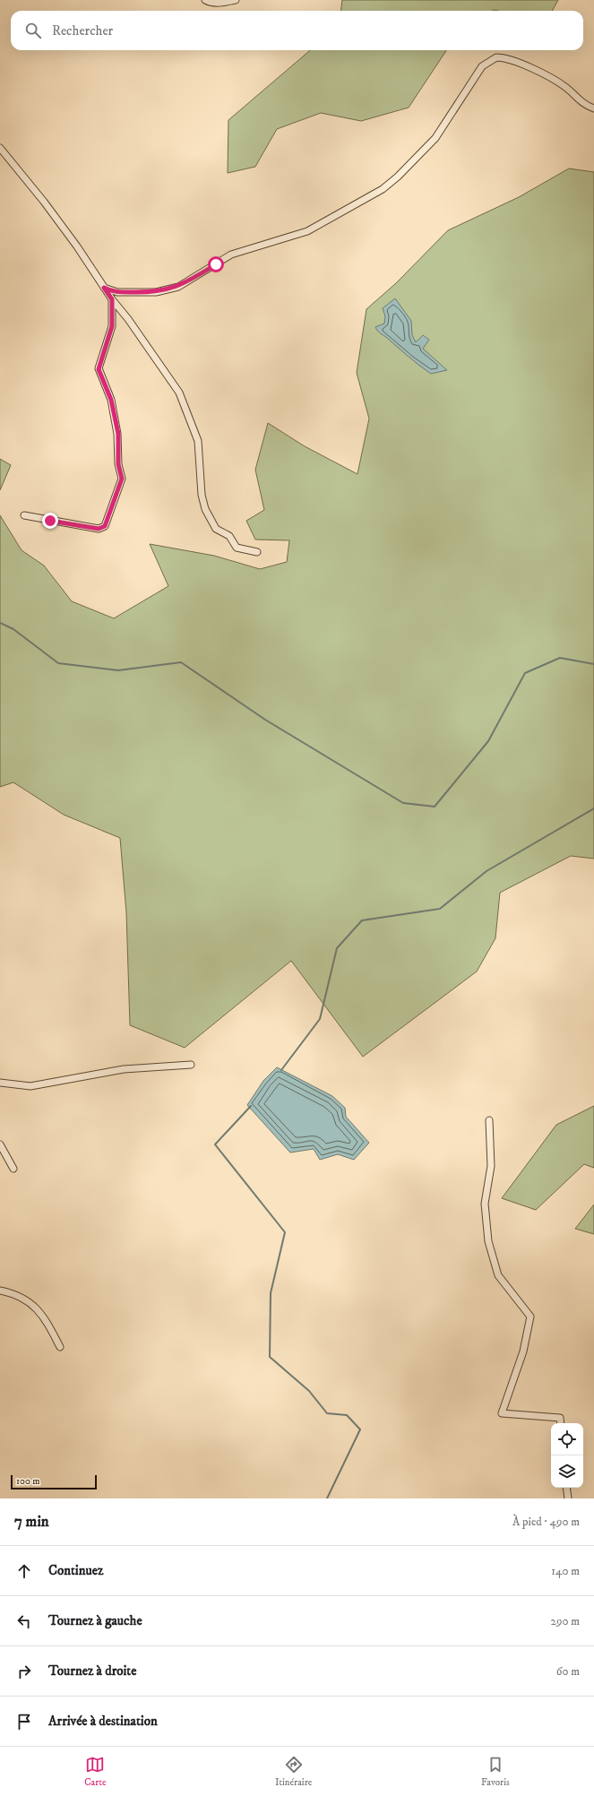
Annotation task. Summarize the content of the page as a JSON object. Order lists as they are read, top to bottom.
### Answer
{
  "scale_bar": "100 m",
  "page": {
    "search": "Rechercher",
    "scale": "100 m",
    "heading": ["7 min", "À pied · 490 m"],
    "list": [
      ["Continuez", "140 m"],
      ["Tournez à gauche", "290 m"],
      ["Tournez à droite", "60 m"],
      "Arrivée à destination"
    ],
    "nav": ["Carte", "Itinéraire", "Favoris"]
  }
}
